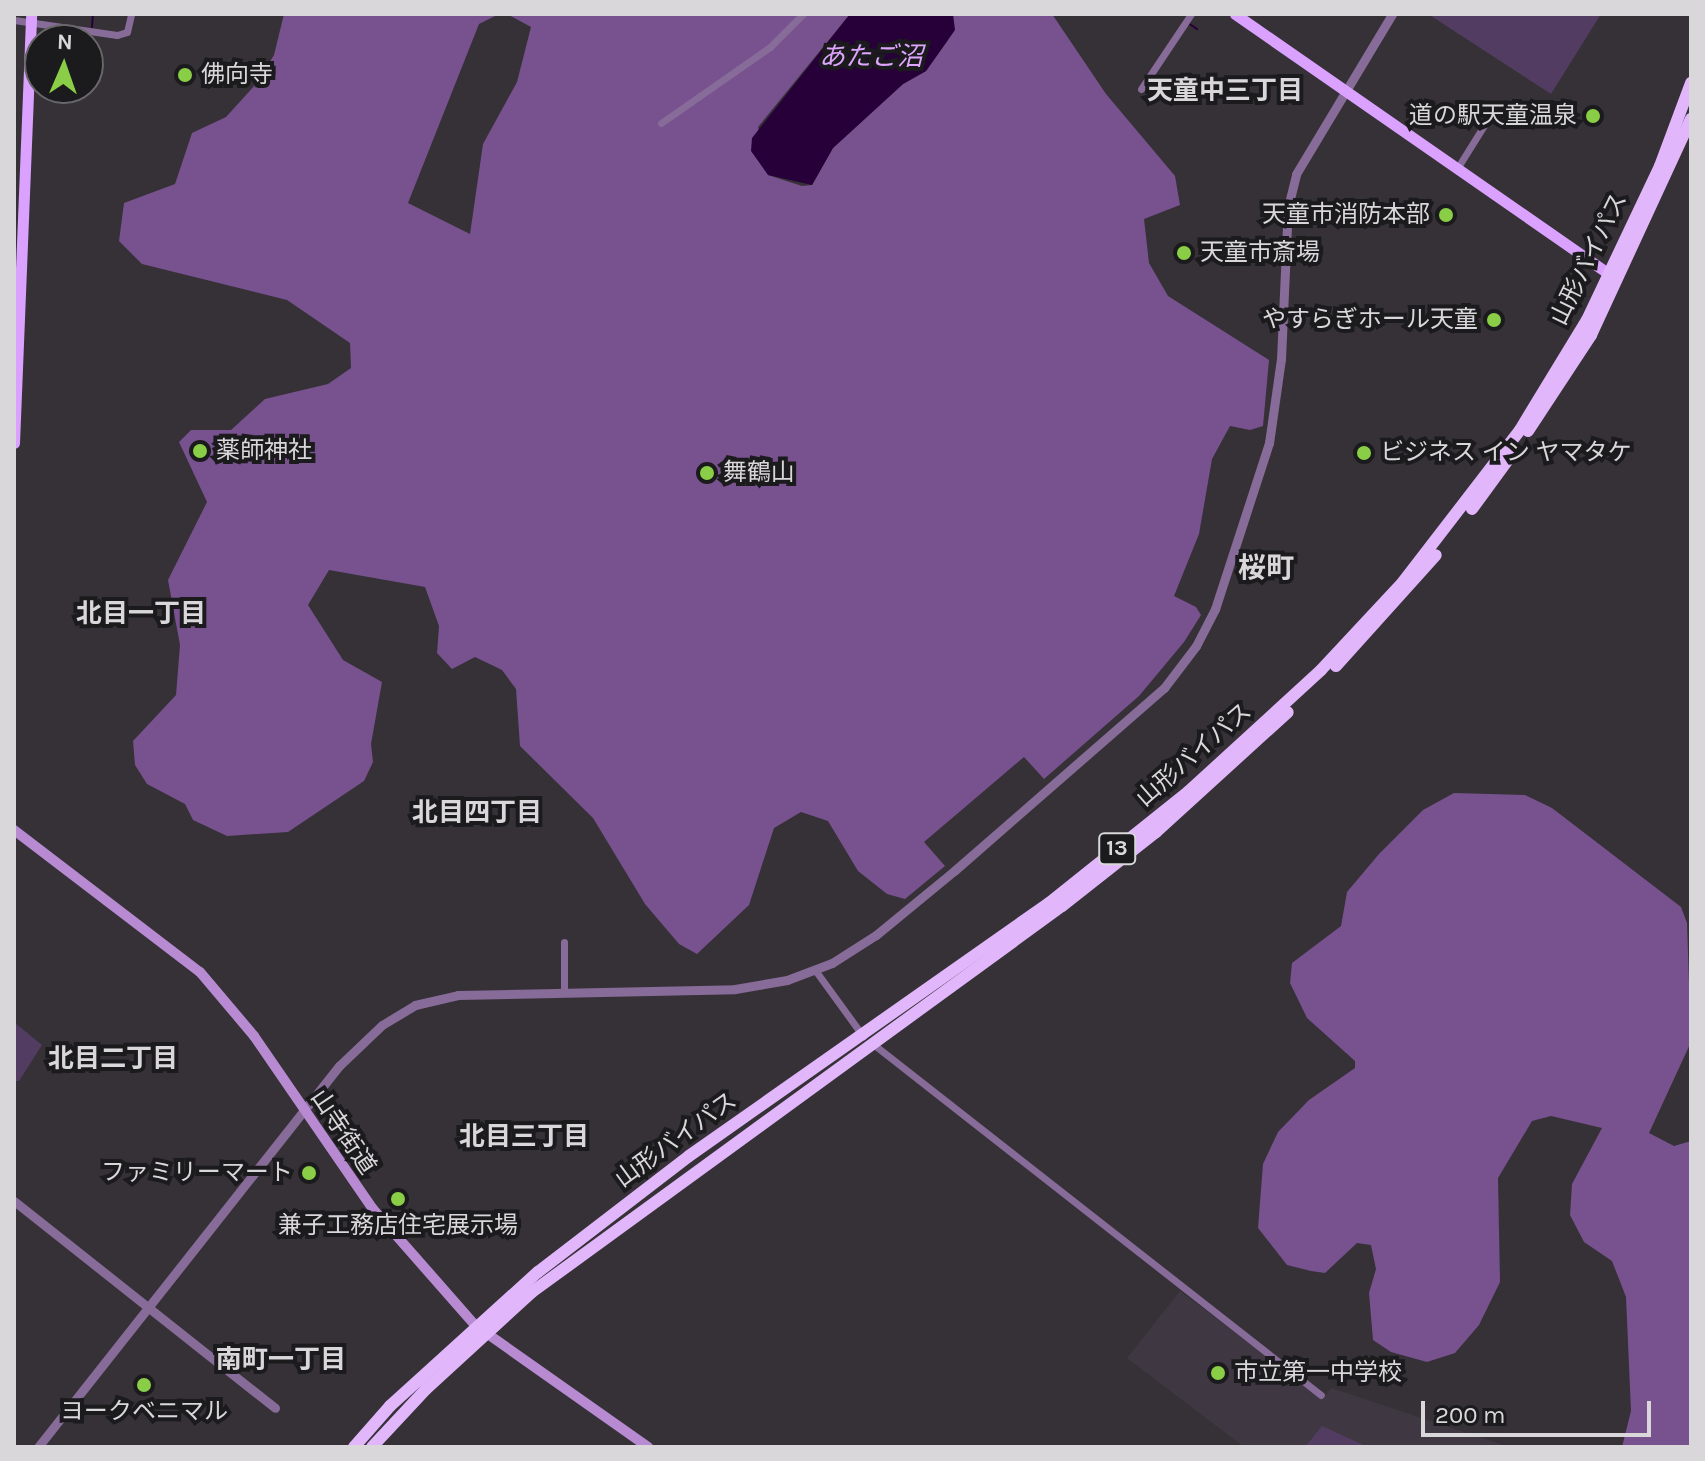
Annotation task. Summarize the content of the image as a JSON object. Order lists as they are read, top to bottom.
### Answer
{
  "streets": {
    "highway": ["山形バイパス", "13"],
    "main road": ["山寺街道"]
  },
  "crossings": [
    ["山形バイパス", "山寺街道"]
  ],
  "districts": [
    "天童中三丁目",
    "桜町",
    "北目一丁目",
    "北目四丁目",
    "北目二丁目",
    "北目三丁目",
    "南町一丁目"
  ],
  "water": ["あたご沼"],
  "places": [
    "佛向寺",
    "道の駅天童温泉",
    "天童市消防本部",
    "天童市斎場",
    "やすらぎホール天童",
    "薬師神社",
    "ビジネス イン ヤマタケ",
    "舞鶴山",
    "ファミリーマート",
    "兼子工務店住宅展示場",
    "市立第一中学校",
    "ヨークベニマル"
  ],
  "scale_bar": "200 m",
  "north": "top"
}
